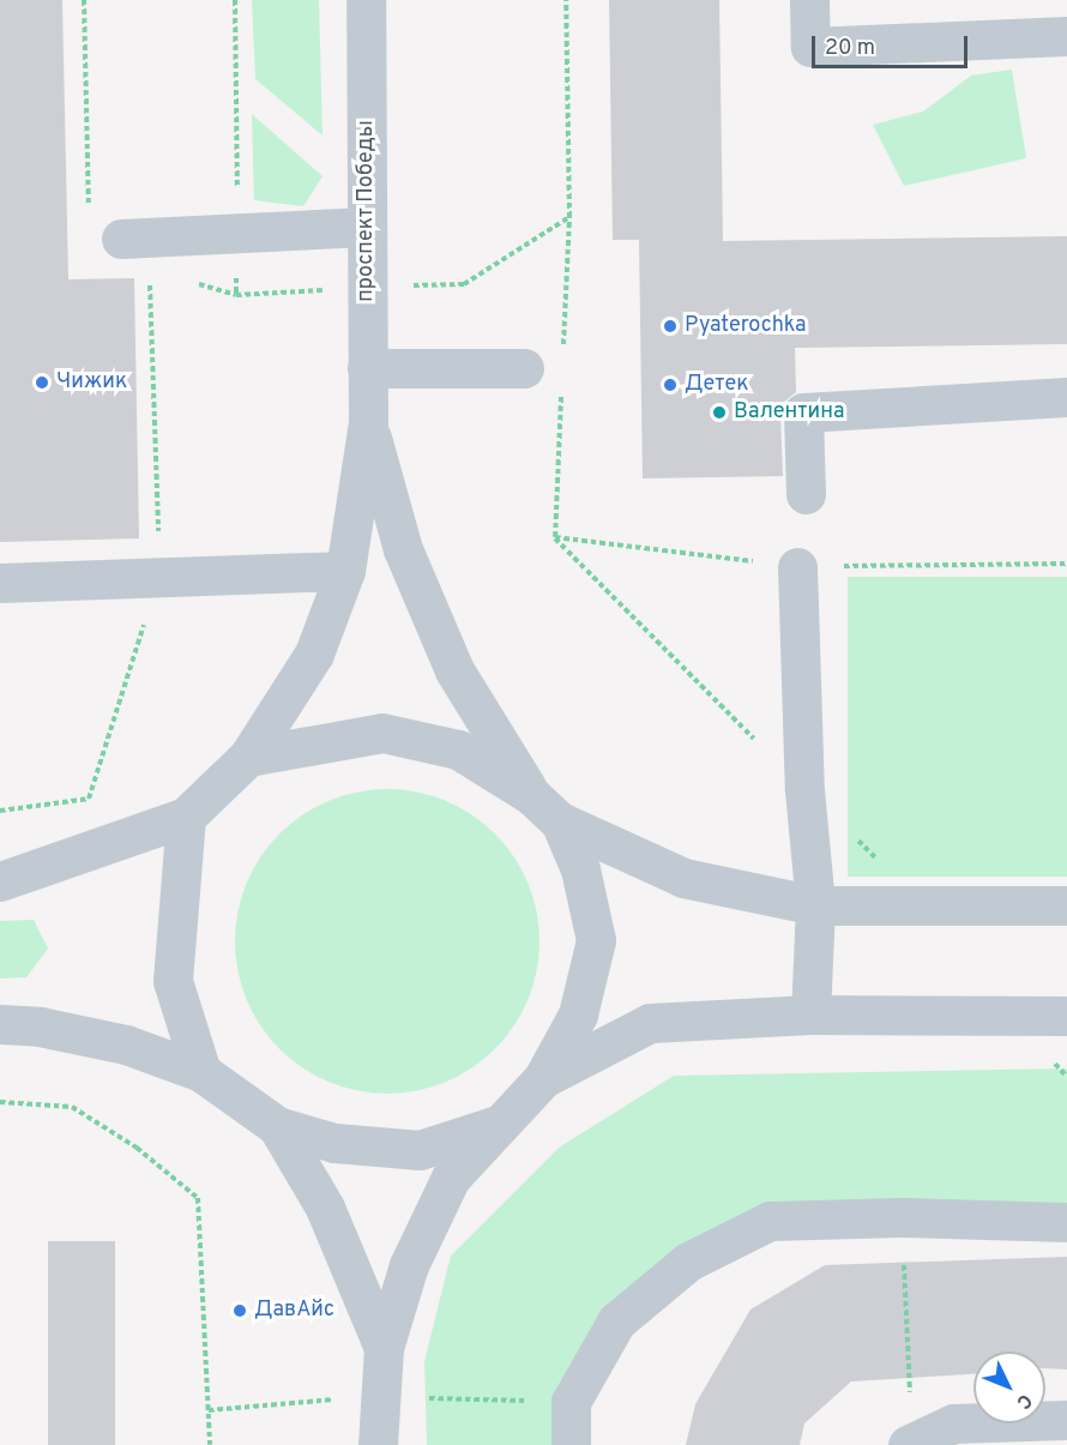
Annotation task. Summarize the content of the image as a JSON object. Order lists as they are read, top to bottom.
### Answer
{
  "streets": {
    "street": ["проспект Победы"]
  },
  "places": [
    "Pyaterochka",
    "Чижик",
    "Детек",
    "Валентина",
    "ДавАйс"
  ],
  "scale_bar": "20 m",
  "north": "bottom right"
}
